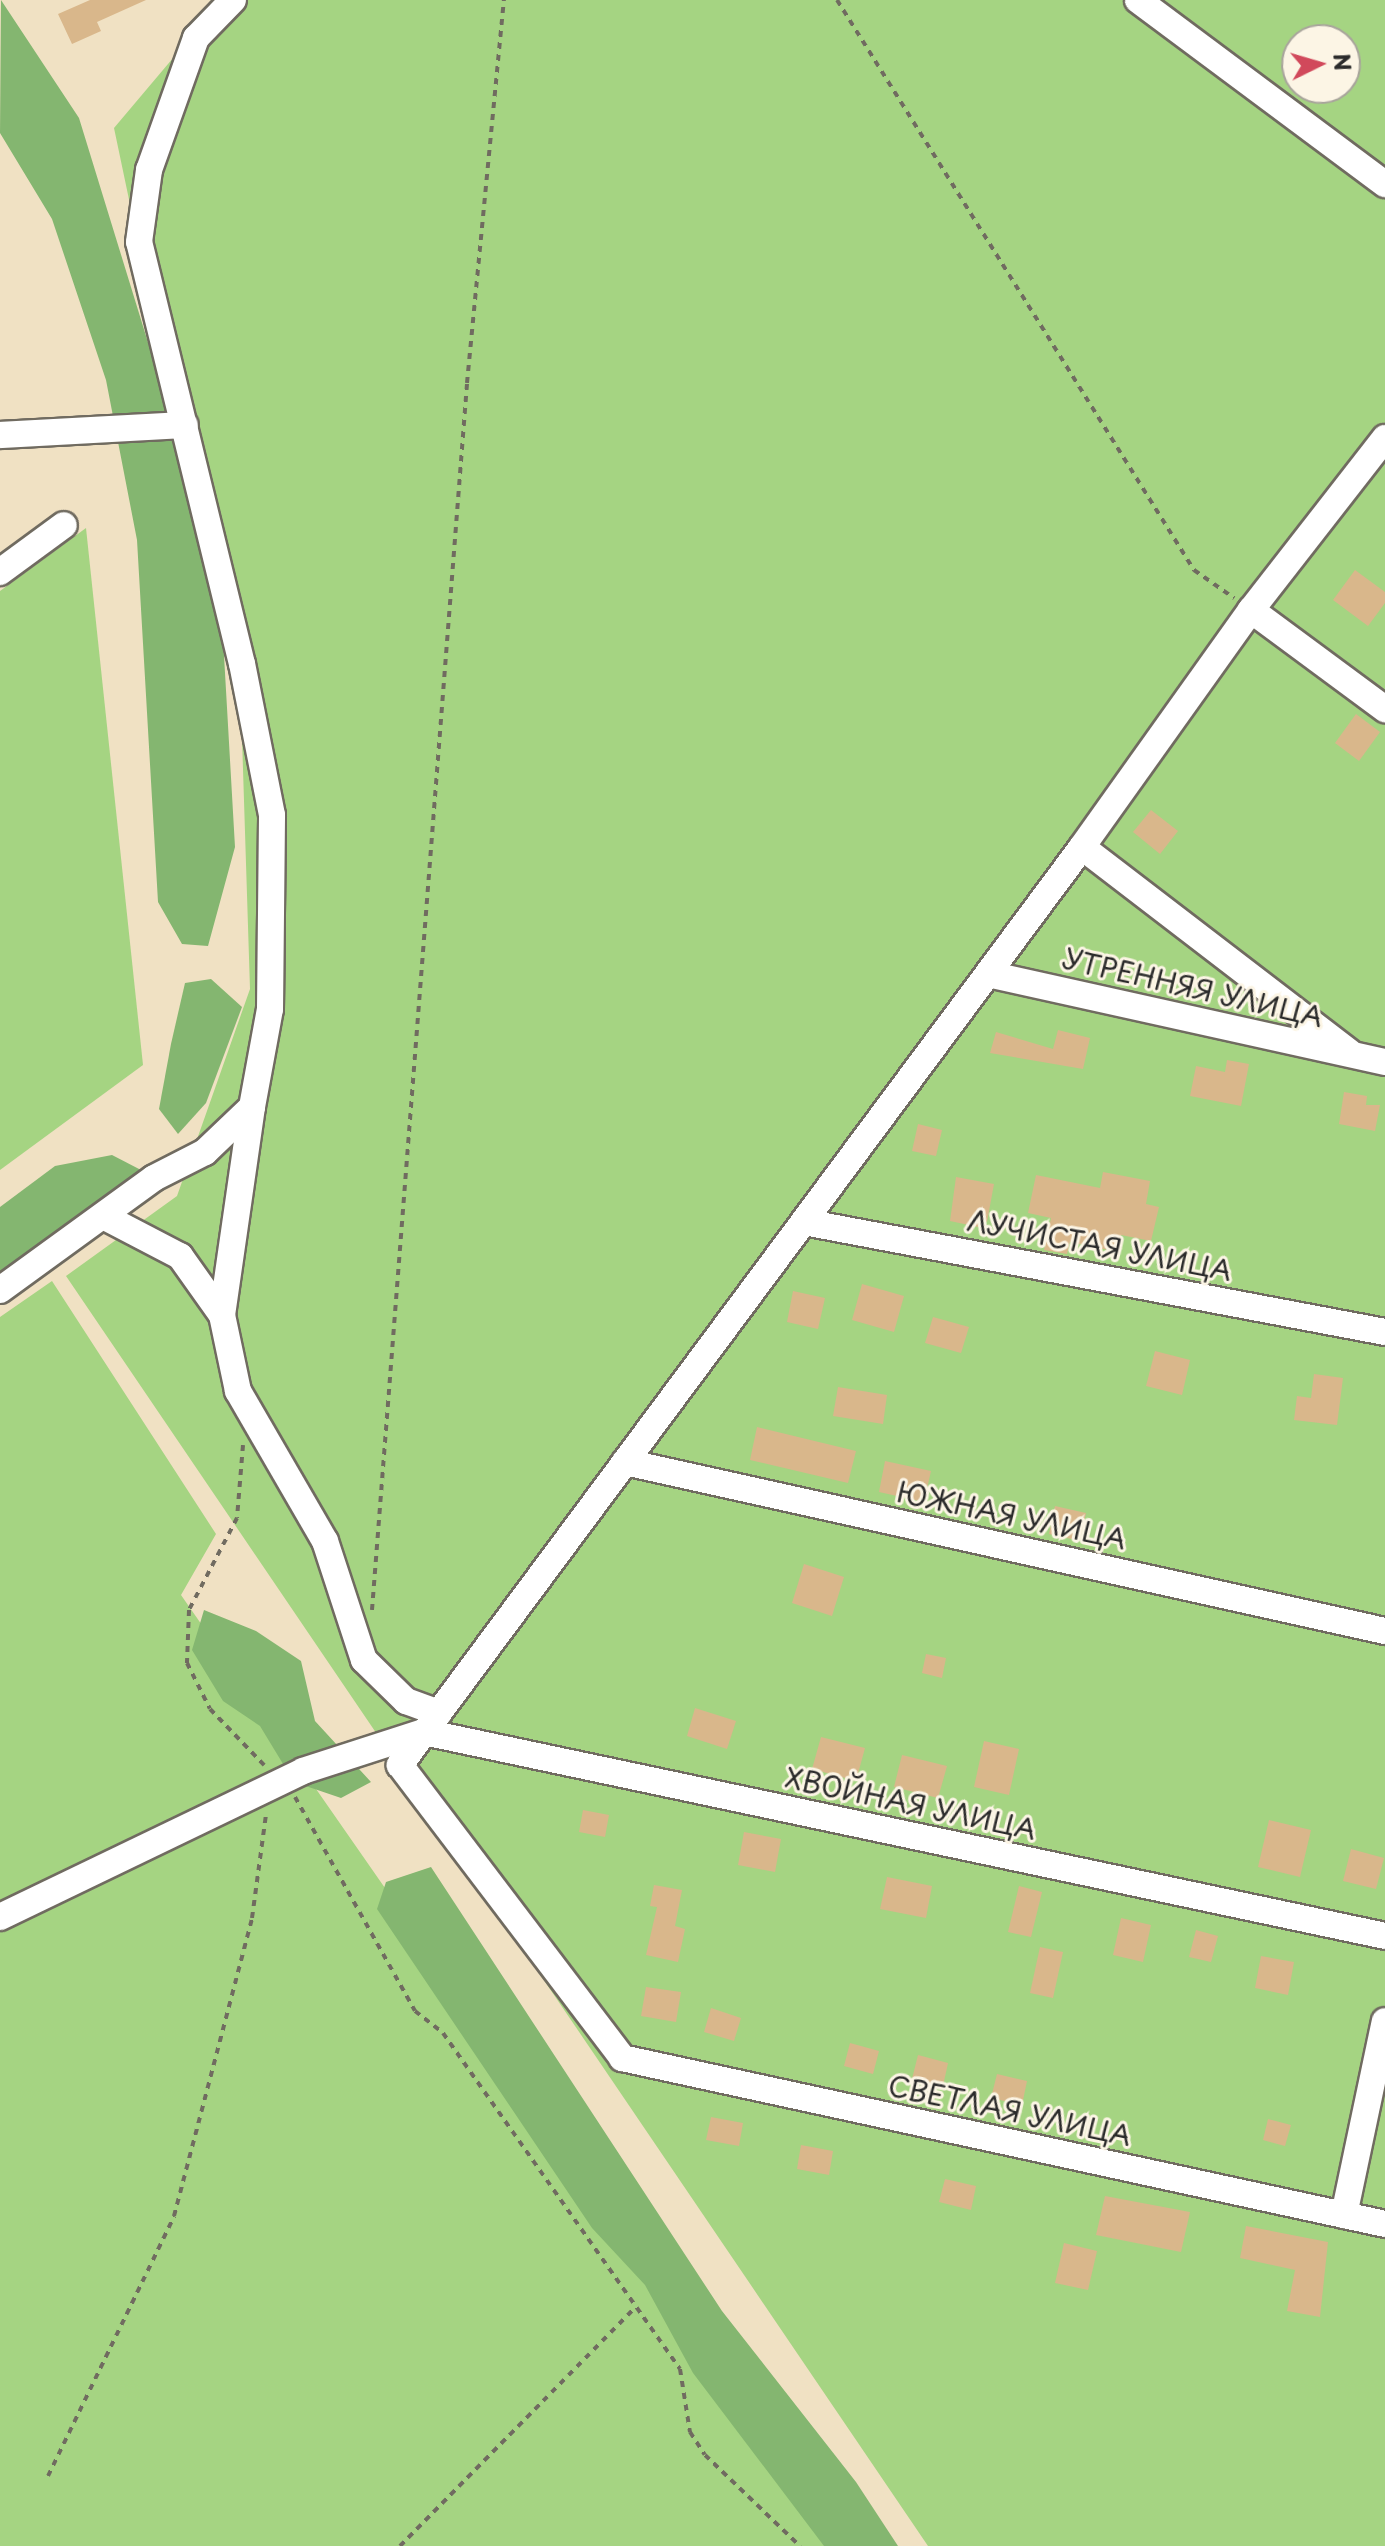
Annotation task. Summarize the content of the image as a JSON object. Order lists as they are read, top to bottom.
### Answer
{
  "streets": {
    "street": [
      "УТРЕННЯЯ УЛИЦА",
      "ЛУЧИСТАЯ УЛИЦА",
      "ЮЖНАЯ УЛИЦА",
      "ХВОЙНАЯ УЛИЦА",
      "СВЕТЛАЯ УЛИЦА"
    ]
  },
  "crossings": [
    ["ХВОЙНАЯ УЛИЦА", "СВЕТЛАЯ УЛИЦА"]
  ],
  "north": "right"
}
